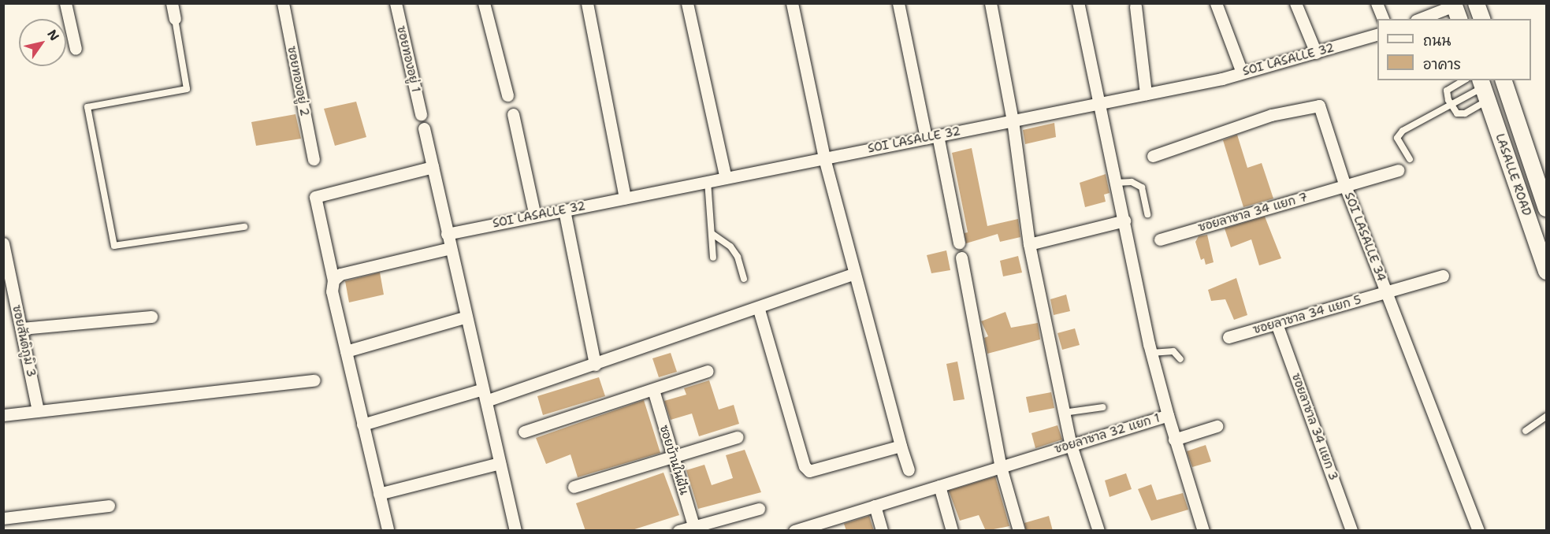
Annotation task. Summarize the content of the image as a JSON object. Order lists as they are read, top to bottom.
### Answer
{
  "streets": {
    "street": [
      "ซอยทองอยู่ 1",
      "SOI LASALLE 32",
      "ซอยทองอยู่ 2",
      "LASALLE ROAD",
      "ซอยลาซาล 34 แยก 7",
      "SOI LASALLE 34",
      "ซอยลาซาล 34 แยก 5",
      "ซอยสันติภูมิ 3",
      "ซอยลาซาล 34 แยก 3",
      "ซอยลาซาล 32 แยก 1",
      "ซอยบ้านในฝัน"
    ]
  },
  "crossings": [
    ["SOI LASALLE 32", "ซอยลาซาล 32 แยก 1"],
    ["ซอยลาซาล 34 แยก 7", "SOI LASALLE 34"],
    ["SOI LASALLE 34", "ซอยลาซาล 34 แยก 5"],
    ["ซอยลาซาล 34 แยก 5", "ซอยลาซาล 34 แยก 3"]
  ],
  "legend": ["ถนน", "อาคาร"],
  "north": "top right"
}
